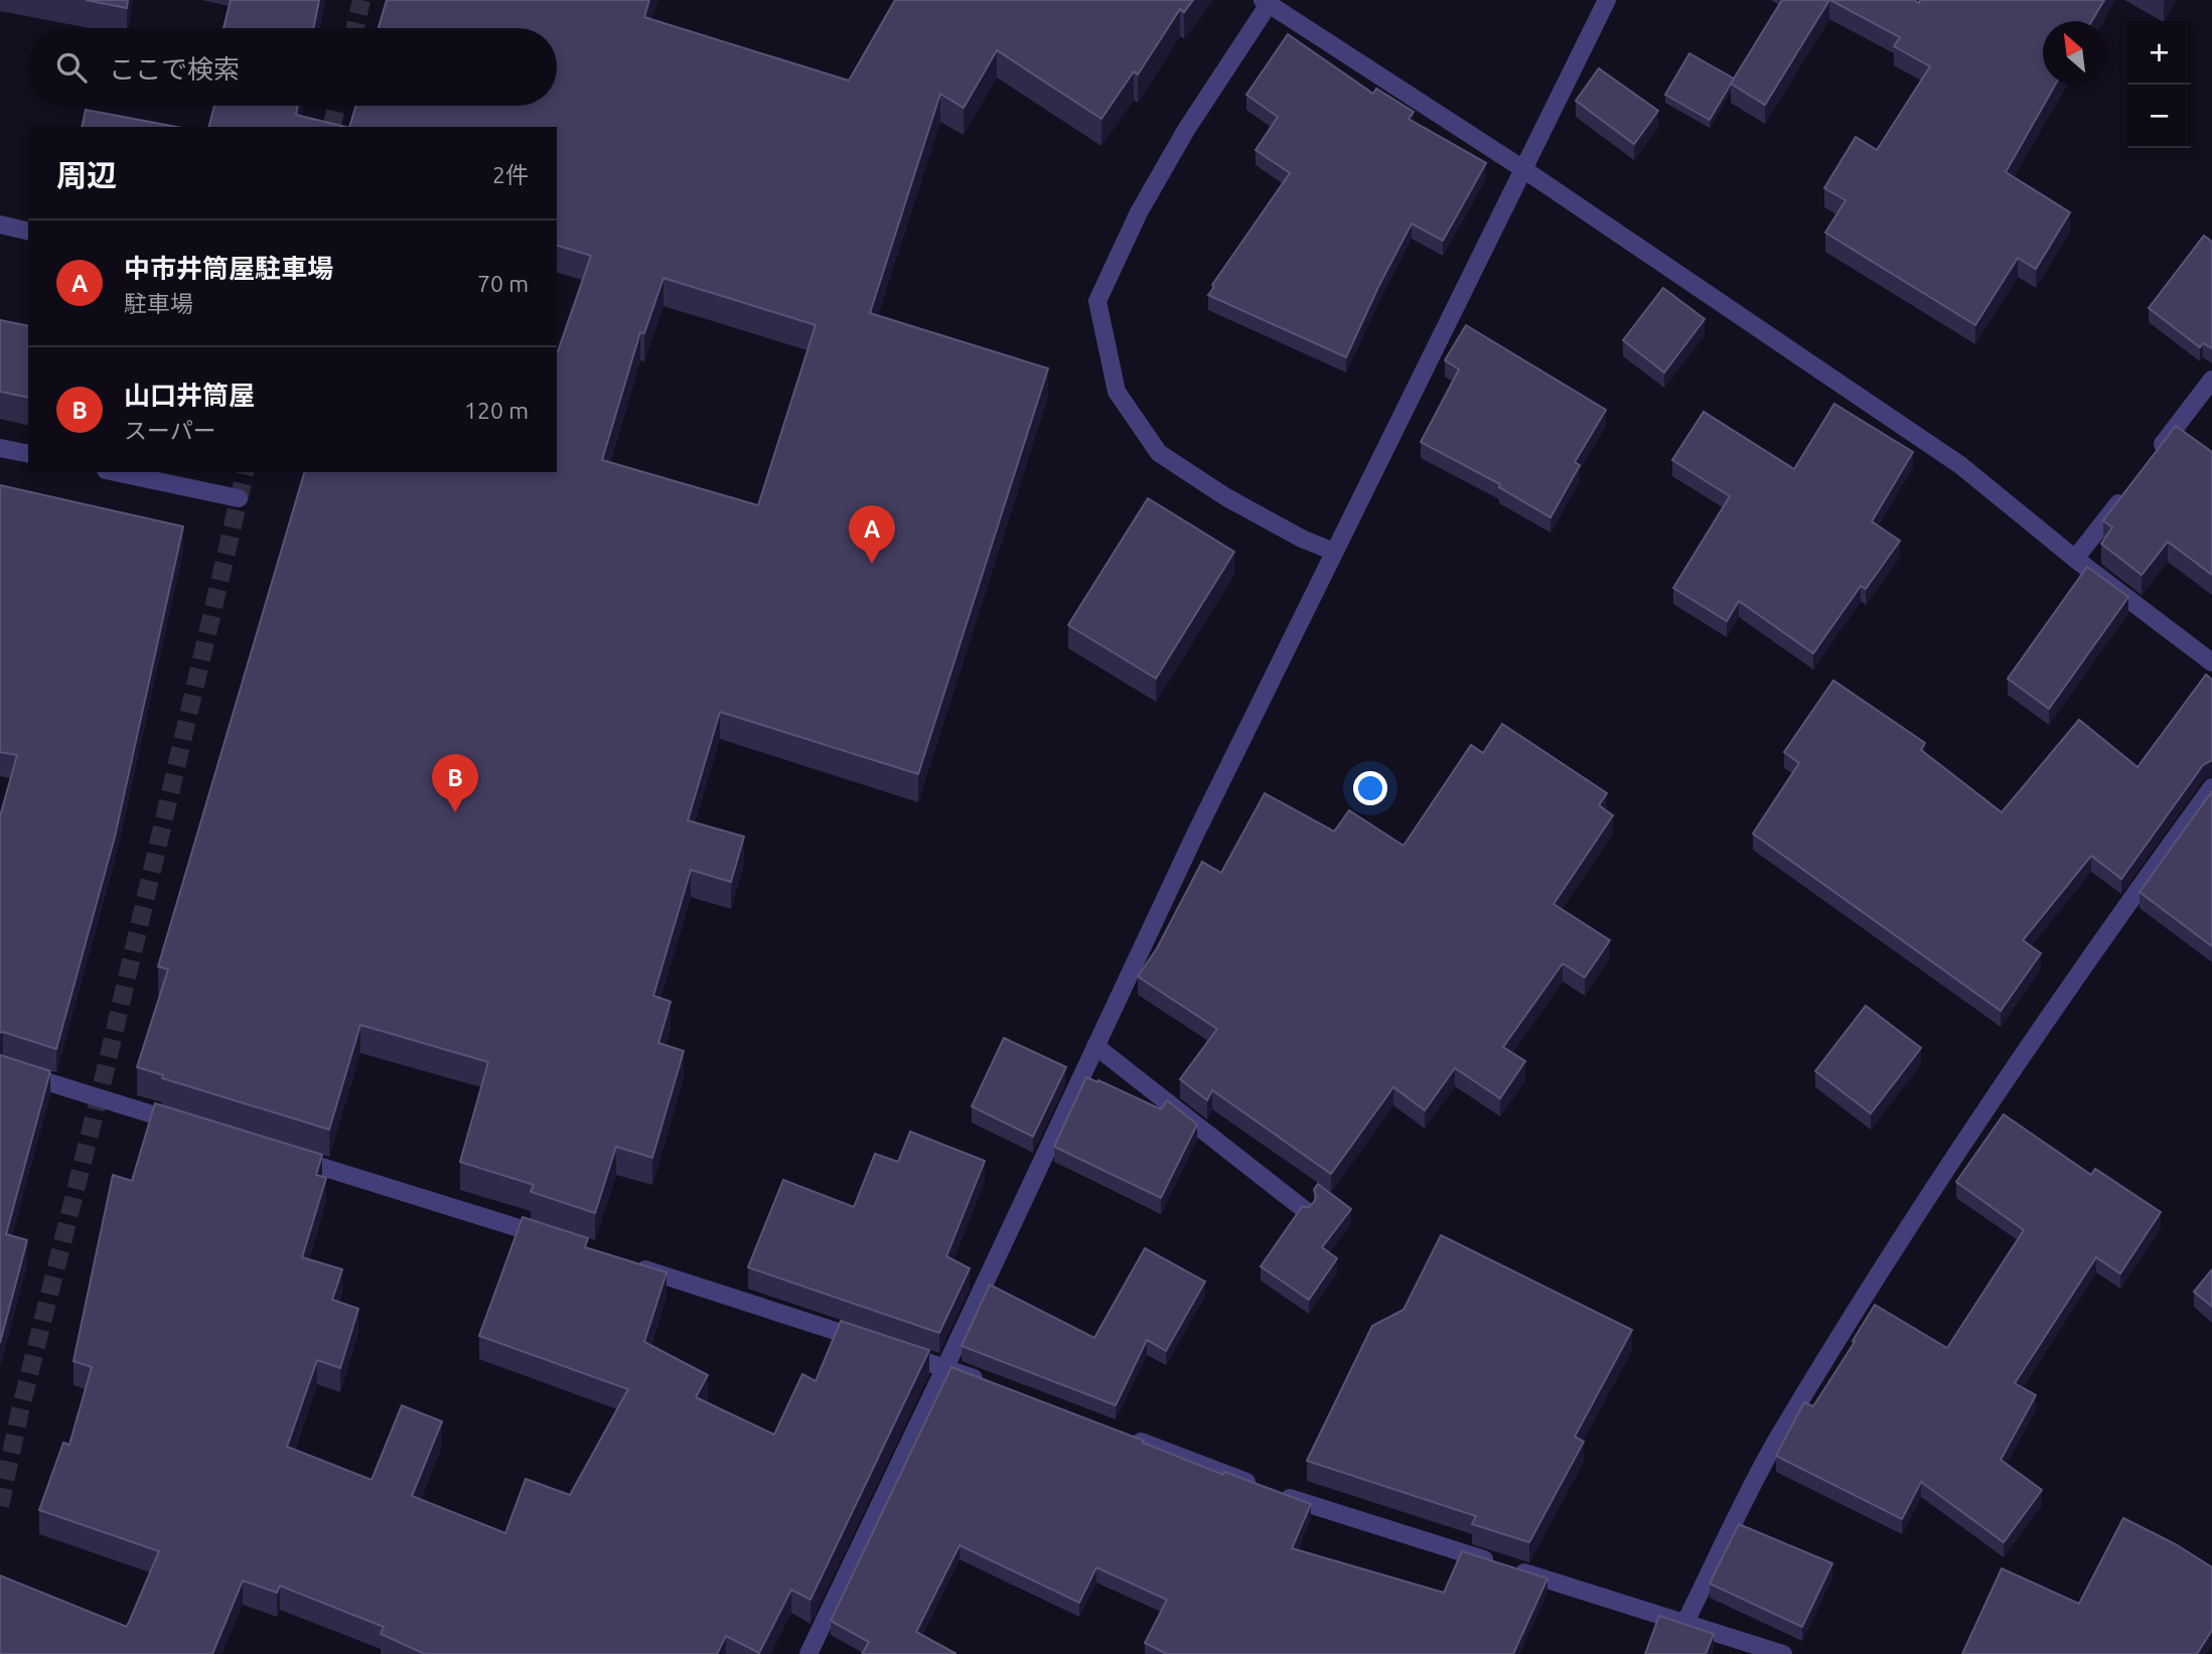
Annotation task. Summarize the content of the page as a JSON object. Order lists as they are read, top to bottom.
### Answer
{
  "north": "top left",
  "page": {
    "map_buttons": ["+", "−"],
    "search": "ここで検索",
    "heading": ["周辺", "2件"],
    "list": [
      {
        "mark": "A",
        "name": "中市井筒屋駐車場",
        "note": "駐車場",
        "value": "70 m"
      },
      {
        "mark": "B",
        "name": "山口井筒屋",
        "note": "スーパー",
        "value": "120 m"
      }
    ],
    "pins": ["A", "B"]
  }
}
